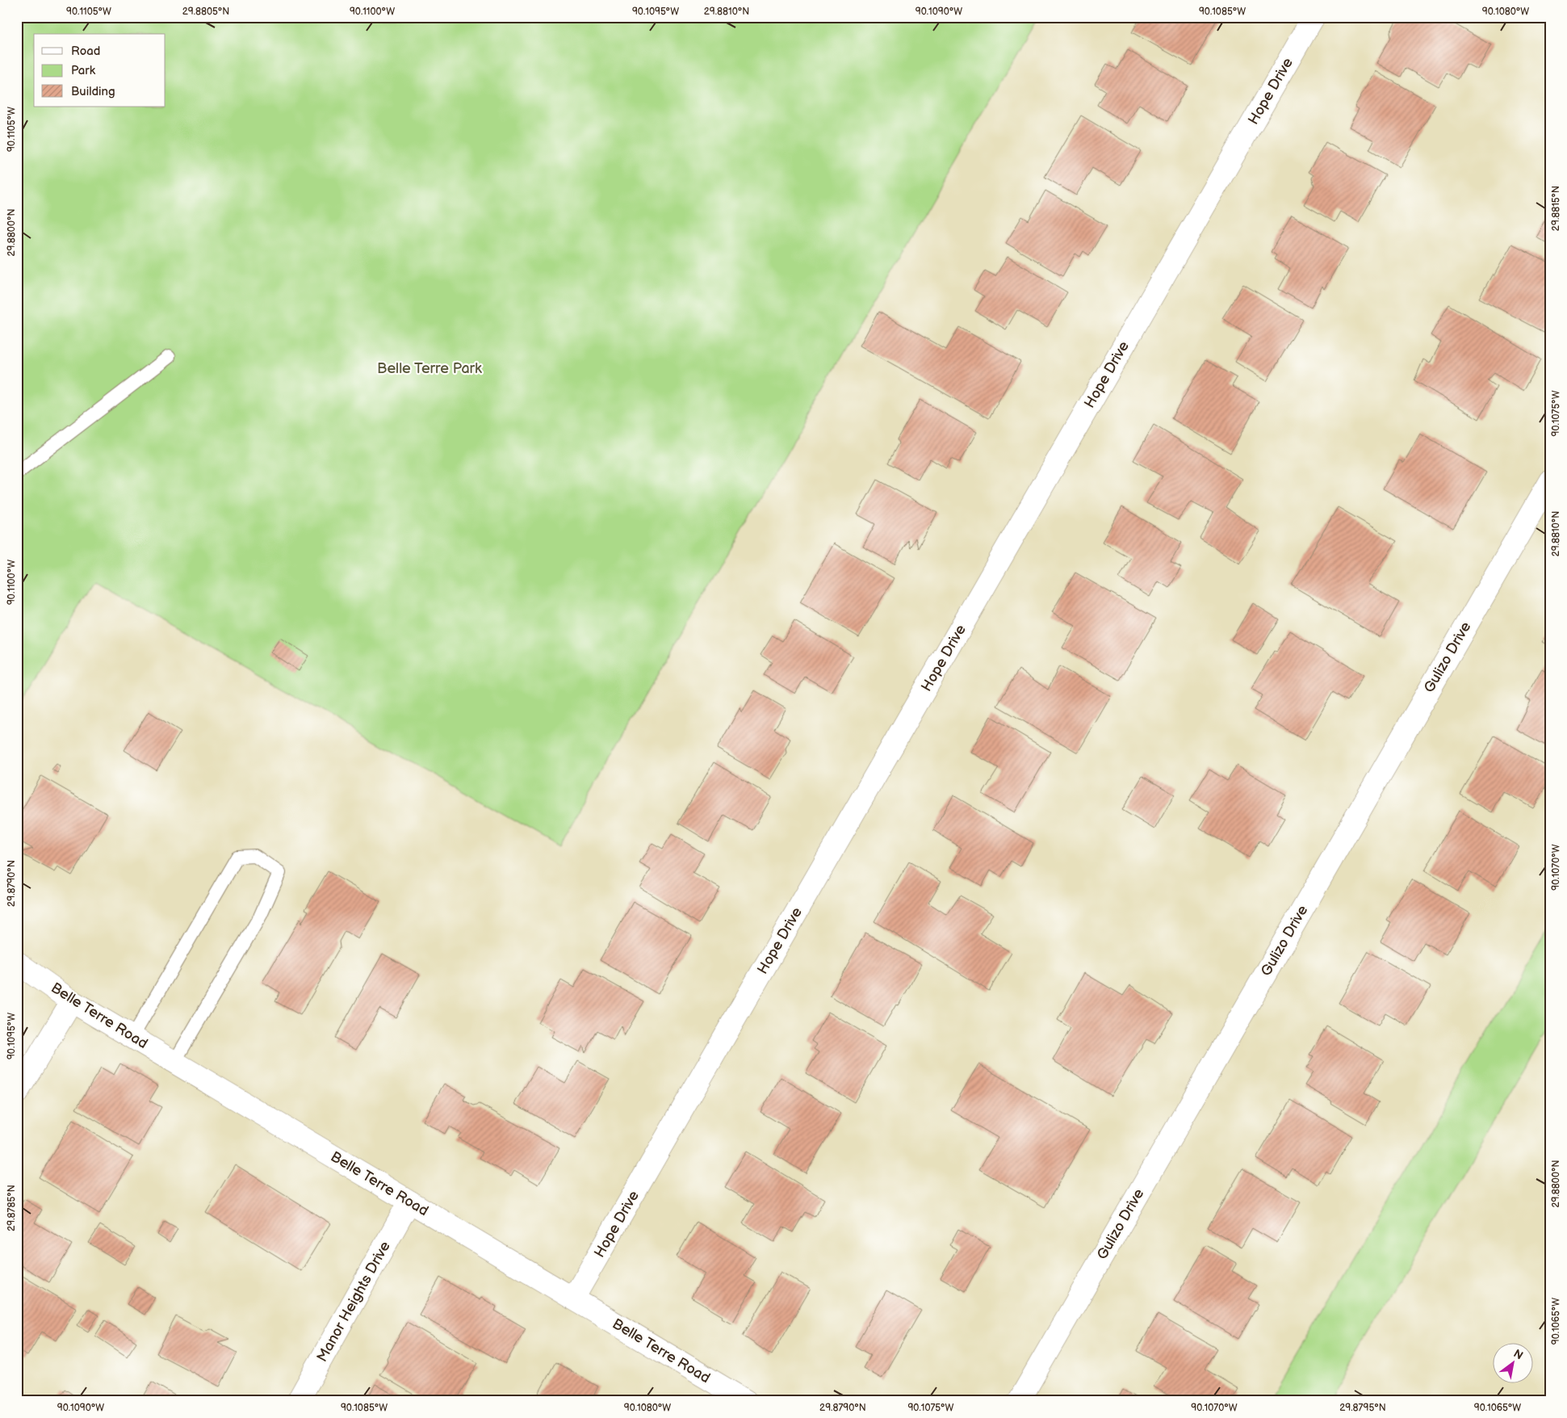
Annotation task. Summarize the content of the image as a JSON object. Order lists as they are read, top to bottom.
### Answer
{
  "streets": {
    "street": [
      "Hope Drive",
      "Gulizo Drive",
      "Belle Terre Road",
      "Manor Heights Drive"
    ]
  },
  "crossings": [
    ["Hope Drive", "Belle Terre Road"],
    ["Belle Terre Road", "Manor Heights Drive"]
  ],
  "parks": ["Belle Terre Park"],
  "legend": ["Road", "Park", "Building"],
  "north": "top right",
  "coordinates": [
    "90.1105°W",
    "29.8805°N",
    "90.1100°W",
    "90.1095°W",
    "29.8810°N",
    "90.1090°W",
    "90.1085°W",
    "90.1080°W",
    "29.8815°N",
    "29.8800°N",
    "90.1075°W",
    "90.1070°W",
    "29.8790°N",
    "29.8785°N",
    "90.1065°W",
    "29.8795°N"
  ]
}
